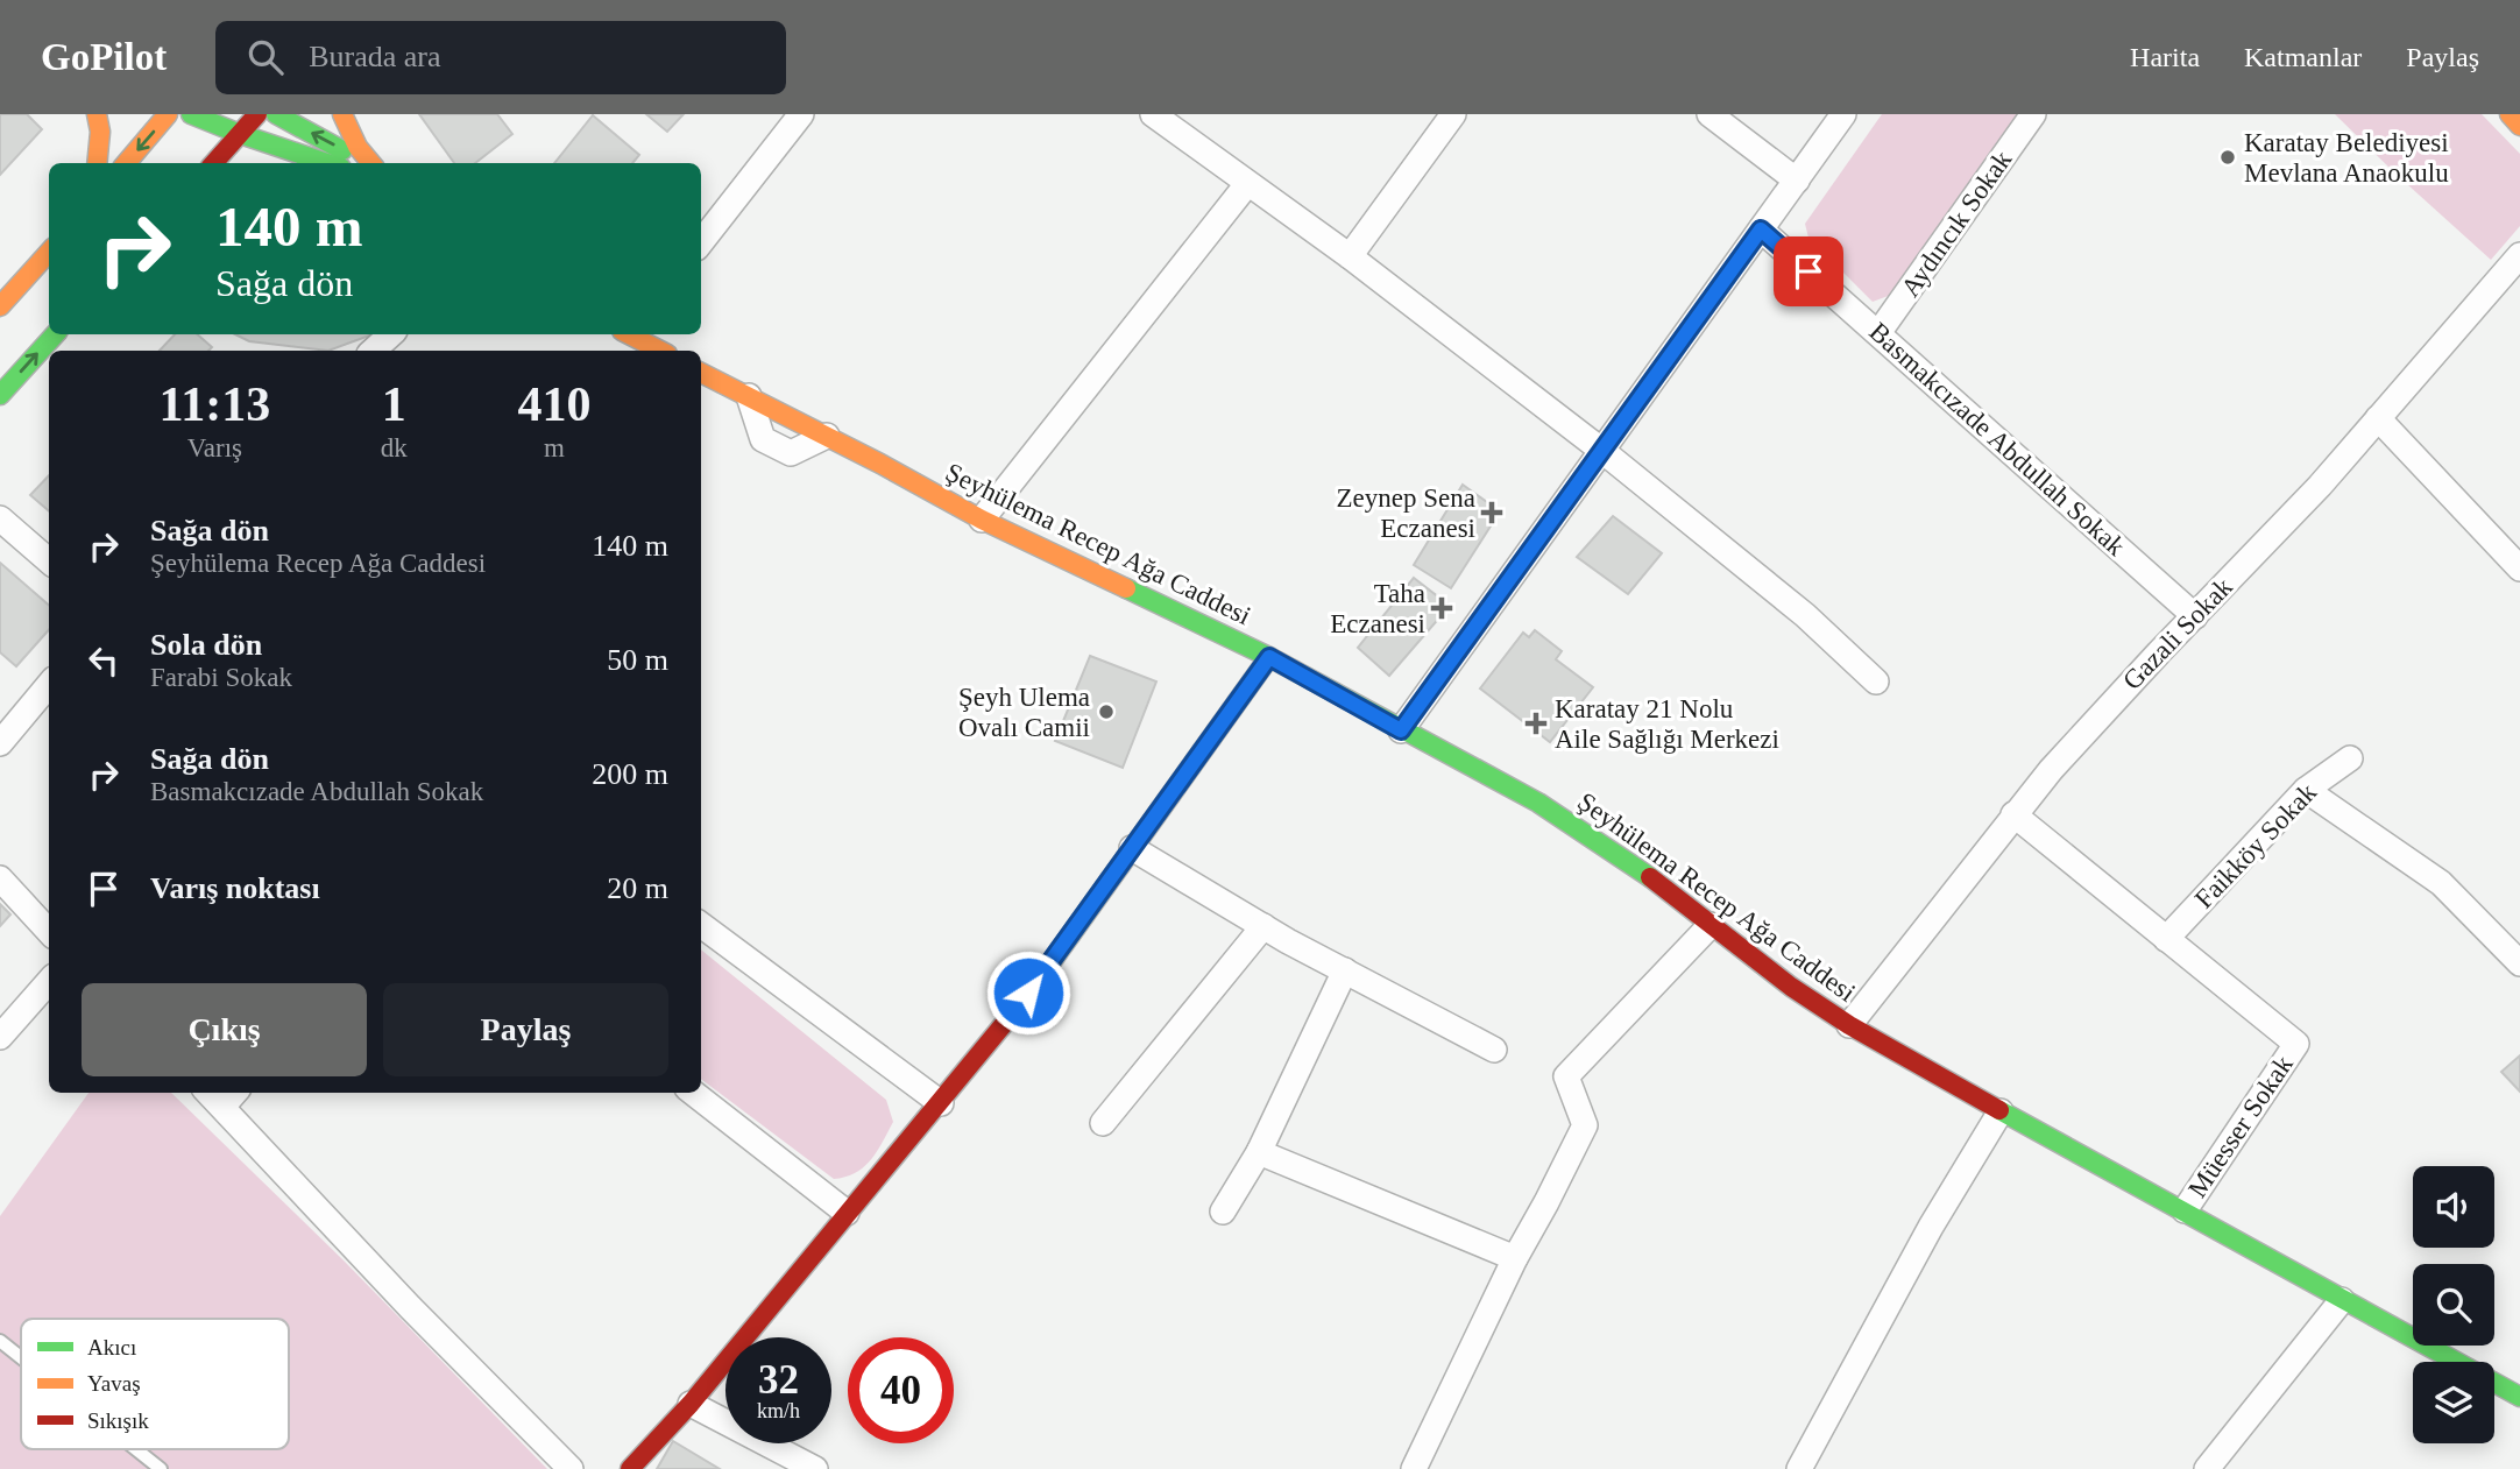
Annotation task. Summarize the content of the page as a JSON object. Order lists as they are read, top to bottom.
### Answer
{
  "streets": {
    "street": [
      "Aydıncık Sokak",
      "Basmakcızade Abdullah Sokak",
      "Şeyhülema Recep Ağa Caddesi",
      "Gazali Sokak",
      "Faikköy Sokak",
      "Müesser Sokak"
    ]
  },
  "crossings": [
    ["Aydıncık Sokak", "Basmakcızade Abdullah Sokak"],
    ["Basmakcızade Abdullah Sokak", "Gazali Sokak"],
    ["Şeyhülema Recep Ağa Caddesi", "Gazali Sokak"],
    ["Şeyhülema Recep Ağa Caddesi", "Müesser Sokak"],
    ["Faikköy Sokak", "Müesser Sokak"]
  ],
  "places": {
    "other": ["Karatay Belediyesi Mevlana Anaokulu", "Şeyh Ulema Ovalı Camii"],
    "health": ["Zeynep Sena Eczanesi", "Taha Eczanesi", "Karatay 21 Nolu Aile Sağlığı Merkezi"]
  },
  "legend": ["Akıcı", "Yavaş", "Sıkışık"],
  "page": {
    "header": "GoPilot",
    "search": "Burada ara",
    "nav": ["Harita", "Katmanlar", "Paylaş"],
    "turn": ["140 m", "Sağa dön"],
    "eta": [
      "11:13",
      "Varış",
      "1",
      "dk",
      "410",
      "m"
    ],
    "list": [
      {
        "name": "Sağa dön",
        "note": "Şeyhülema Recep Ağa Caddesi",
        "value": "140 m"
      },
      {
        "name": "Sola dön",
        "note": "Farabi Sokak",
        "value": "50 m"
      },
      {
        "name": "Sağa dön",
        "note": "Basmakcızade Abdullah Sokak",
        "value": "200 m"
      },
      {
        "name": "Varış noktası",
        "value": "20 m"
      }
    ],
    "buttons": ["Çıkış", "Paylaş"],
    "speed": "32 km/h",
    "limit": "40"
  }
}
